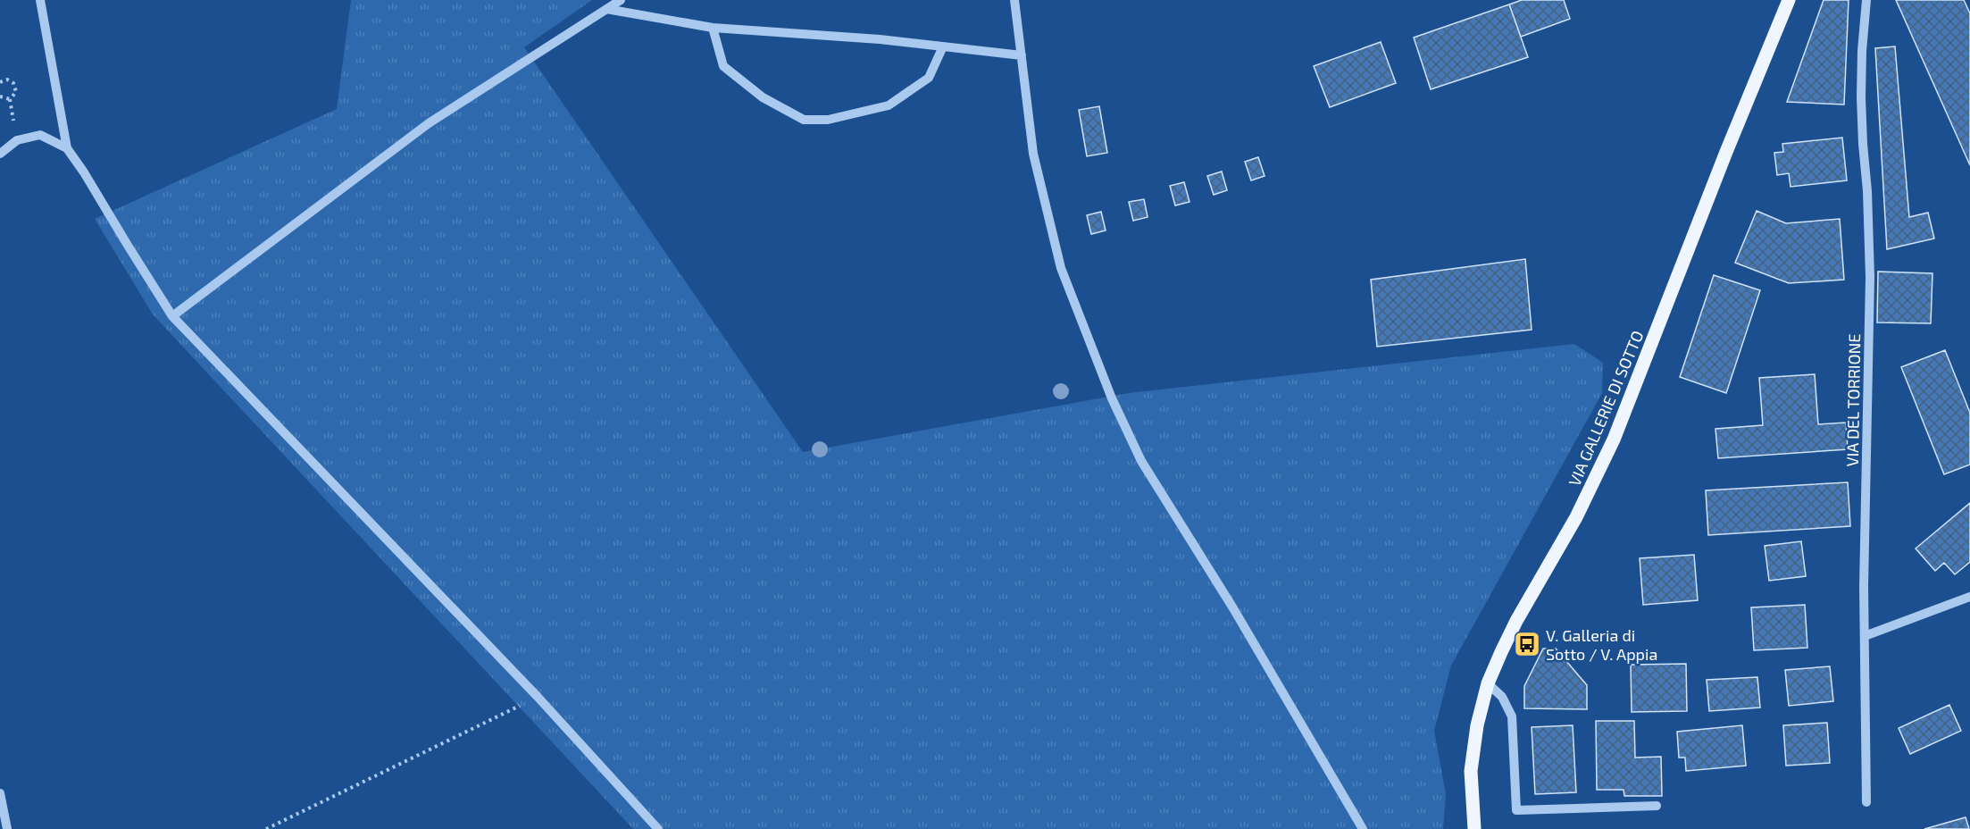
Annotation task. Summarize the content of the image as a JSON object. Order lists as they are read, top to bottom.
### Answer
{
  "streets": {
    "main road": ["VIA GALLERIE DI SOTTO"],
    "street": ["VIA DEL TORRIONE"]
  },
  "places": {
    "bus stop": ["V. Galleria di Sotto / V. Appia"]
  }
}
